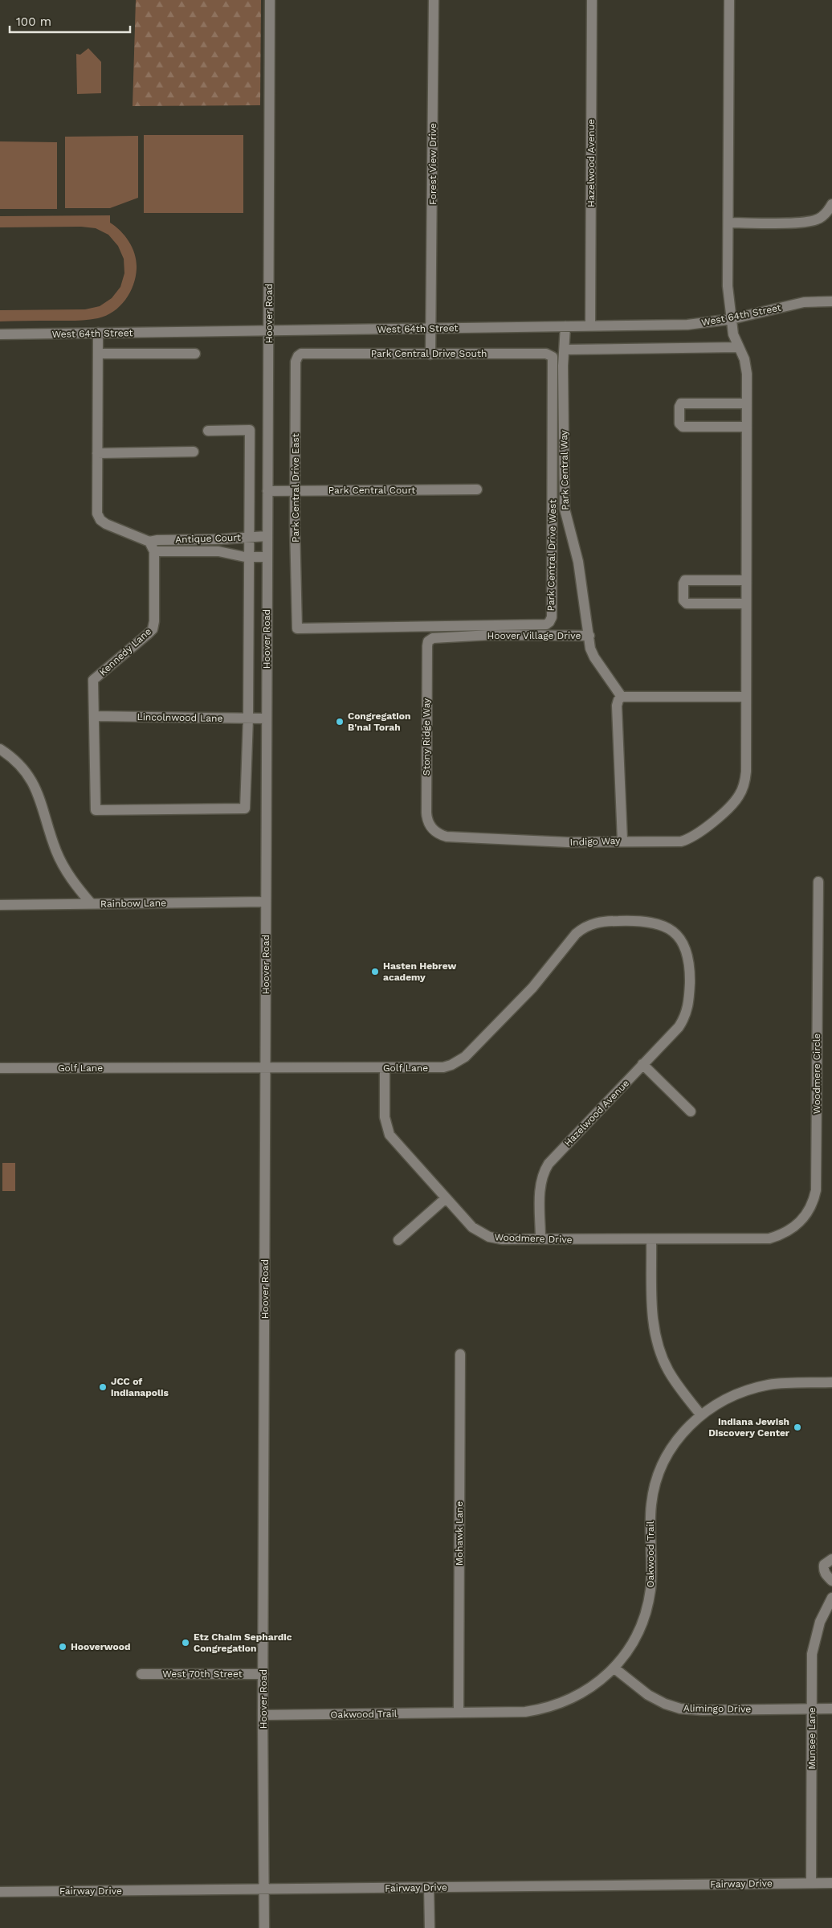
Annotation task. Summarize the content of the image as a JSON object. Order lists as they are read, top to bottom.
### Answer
{
  "streets": {
    "street": [
      "Hazelwood Avenue",
      "Forest View Drive",
      "Hoover Road",
      "West 64th Street",
      "Park Central Drive South",
      "Park Central Way",
      "Park Central Drive East",
      "Park Central Court",
      "Antique Court",
      "Park Central Drive West",
      "Hoover Village Drive",
      "Kennedy Lane",
      "Lincolnwood Lane",
      "Stony Ridge Way",
      "Indigo Way",
      "Rainbow Lane",
      "Golf Lane",
      "Woodmere Circle",
      "Woodmere Drive",
      "Mohawk Lane",
      "Oakwood Trail",
      "West 70th Street",
      "Alimingo Drive",
      "Munsee Lane",
      "Fairway Drive"
    ]
  },
  "crossings": [
    ["Hazelwood Avenue", "West 64th Street"],
    ["Hazelwood Avenue", "Golf Lane"],
    ["Hazelwood Avenue", "Woodmere Drive"],
    ["Forest View Drive", "West 64th Street"],
    ["Forest View Drive", "Park Central Drive South"],
    ["Hoover Road", "West 64th Street"],
    ["Hoover Road", "Park Central Court"],
    ["Hoover Road", "Antique Court"],
    ["Hoover Road", "Kennedy Lane"],
    ["Hoover Road", "Lincolnwood Lane"],
    ["Hoover Road", "Rainbow Lane"],
    ["Hoover Road", "Golf Lane"],
    ["Hoover Road", "Oakwood Trail"],
    ["Hoover Road", "West 70th Street"],
    ["Hoover Road", "Fairway Drive"],
    ["West 64th Street", "Park Central Way"],
    ["Park Central Drive South", "Park Central Drive East"],
    ["Park Central Drive South", "Park Central Drive West"],
    ["Park Central Way", "Hoover Village Drive"],
    ["Park Central Drive East", "Park Central Court"],
    ["Park Central Drive East", "Park Central Drive West"],
    ["Antique Court", "Kennedy Lane"],
    ["Hoover Village Drive", "Stony Ridge Way"],
    ["Kennedy Lane", "Lincolnwood Lane"],
    ["Stony Ridge Way", "Indigo Way"],
    ["Golf Lane", "Woodmere Drive"],
    ["Woodmere Circle", "Woodmere Drive"],
    ["Mohawk Lane", "Oakwood Trail"],
    ["Oakwood Trail", "Alimingo Drive"],
    ["Alimingo Drive", "Munsee Lane"],
    ["Munsee Lane", "Fairway Drive"]
  ],
  "places": [
    "Congregation B'nai Torah",
    "Hasten Hebrew academy",
    "JCC of indianapolis",
    "Indiana Jewish Discovery Center",
    "Etz Chaim Sephardic Congregation",
    "Hooverwood"
  ],
  "scale_bar": "100 m"
}
